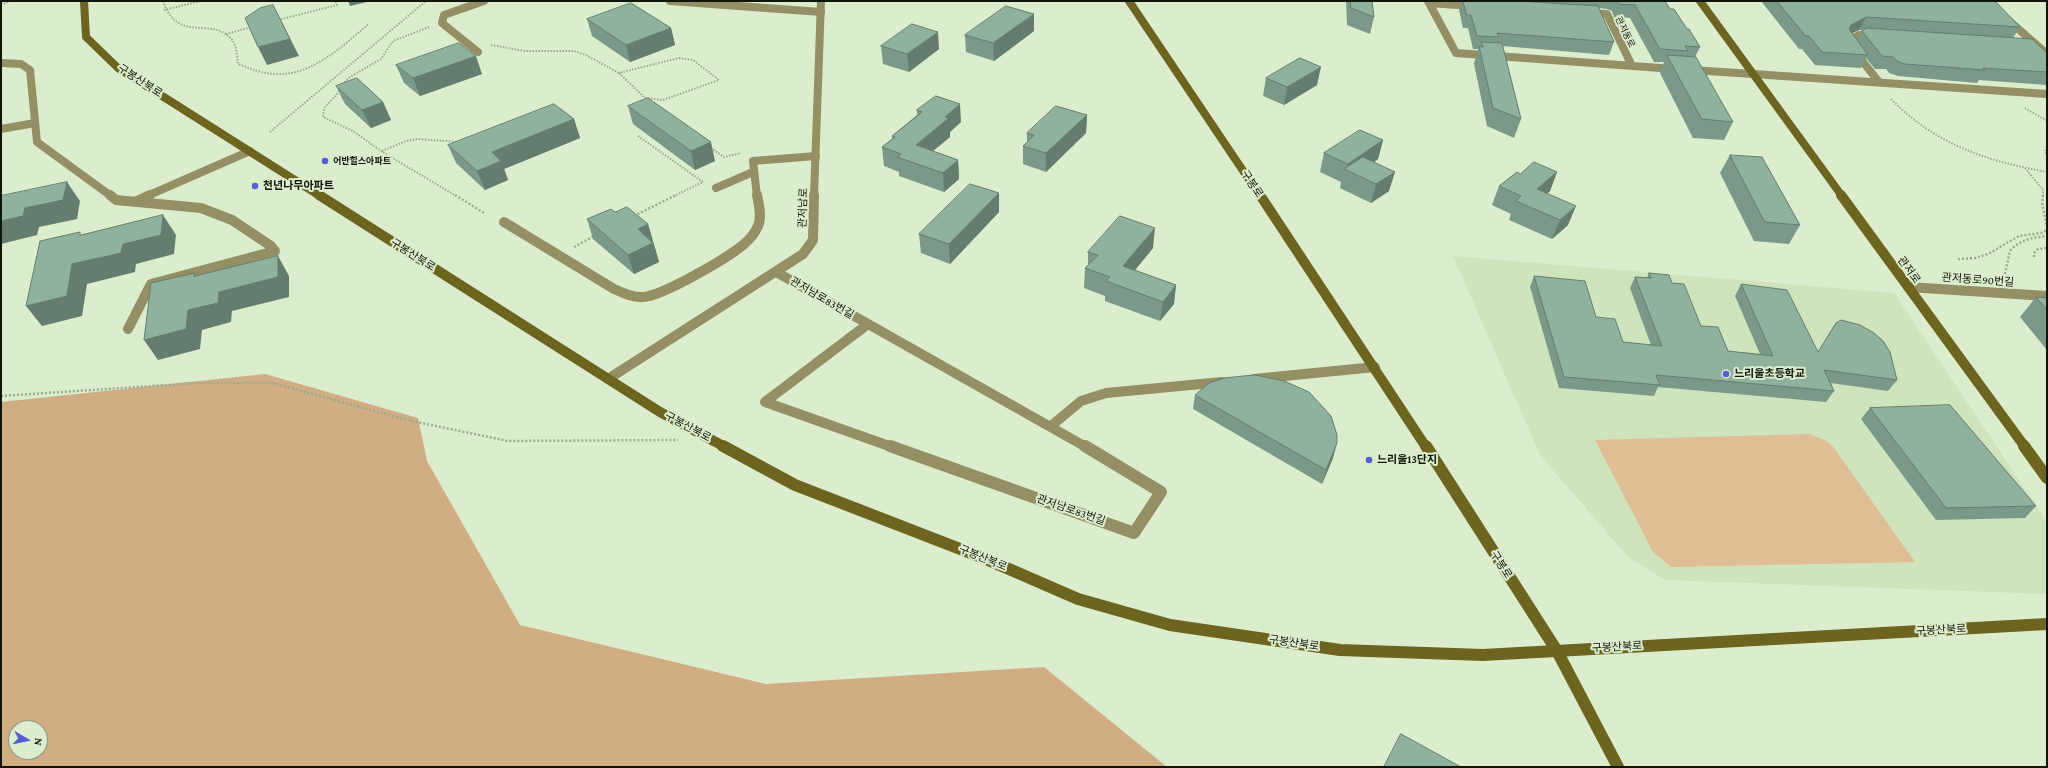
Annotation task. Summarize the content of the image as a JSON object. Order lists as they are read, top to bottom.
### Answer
{
  "streets": {
    "main road": ["구봉산북로", "구봉로", "관저로"],
    "street": [
      "관저동로",
      "관저남로",
      "관저동로90번길",
      "관저남로83번길"
    ]
  },
  "crossings": [
    ["구봉산북로", "구봉로"],
    ["구봉산북로", "관저남로"],
    ["관저남로", "관저남로83번길"],
    ["관저로", "관저동로90번길"]
  ],
  "places": [
    "어반힐스아파트",
    "천년나무아파트",
    "느리울초등학교",
    "느리울13단지"
  ],
  "north": "right"
}
